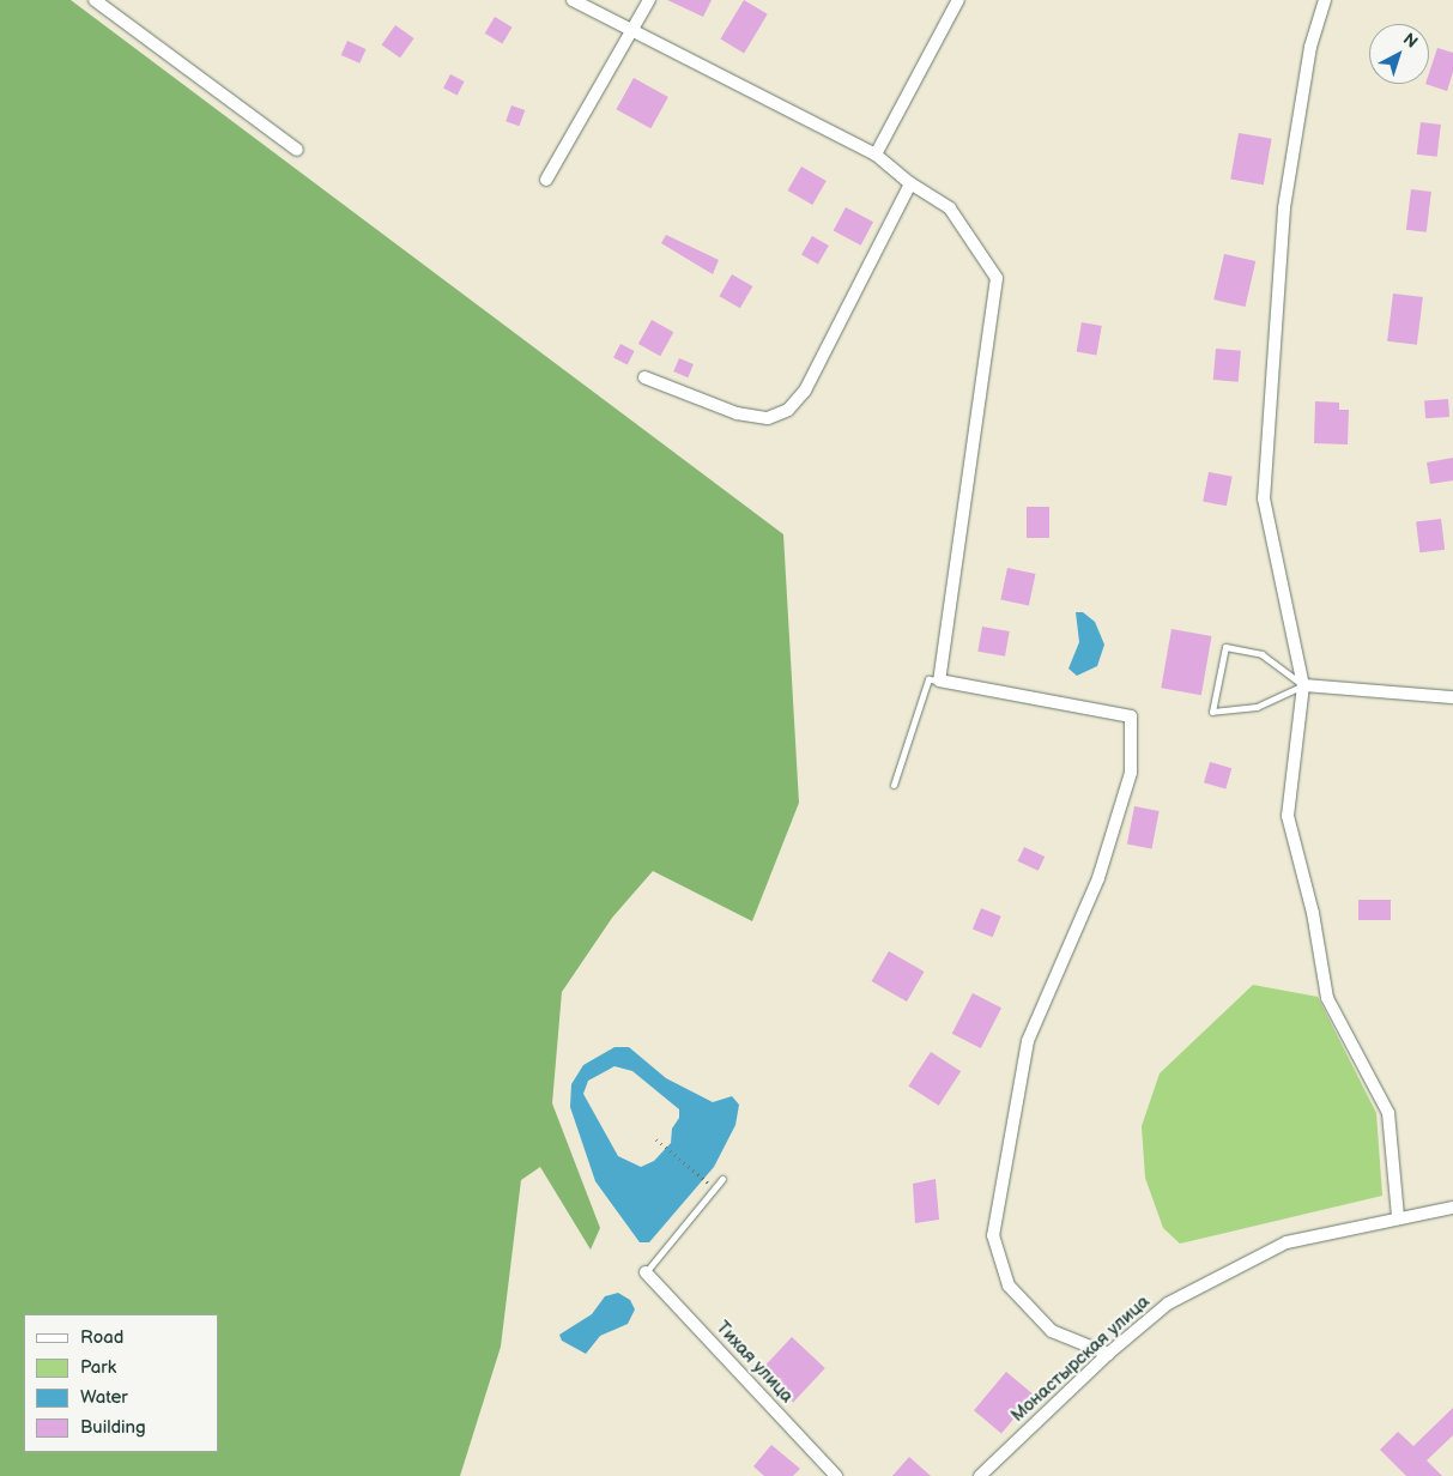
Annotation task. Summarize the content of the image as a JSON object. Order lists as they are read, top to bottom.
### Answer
{
  "streets": {
    "street": ["Монастырская улица", "Тихая улица"]
  },
  "legend": [
    "Road",
    "Park",
    "Water",
    "Building"
  ],
  "north": "top right"
}
